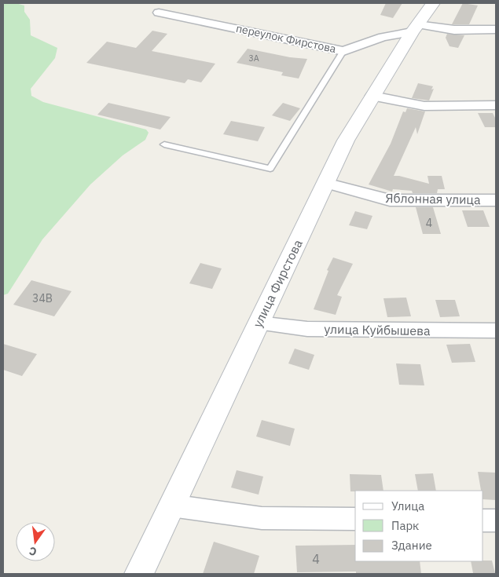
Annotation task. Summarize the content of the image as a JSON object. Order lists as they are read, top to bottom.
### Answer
{
  "streets": {
    "main road": ["улица Фирстова"],
    "street": ["переулок Фирстова", "Яблонная улица", "улица Куйбышева"]
  },
  "crossings": [
    ["переулок Фирстова", "улица Фирстова"],
    ["Яблонная улица", "улица Фирстова"],
    ["улица Фирстова", "улица Куйбышева"]
  ],
  "house_numbers": [
    "3А",
    "4",
    "34В",
    "4"
  ],
  "legend": ["Улица", "Парк", "Здание"],
  "north": "bottom"
}
